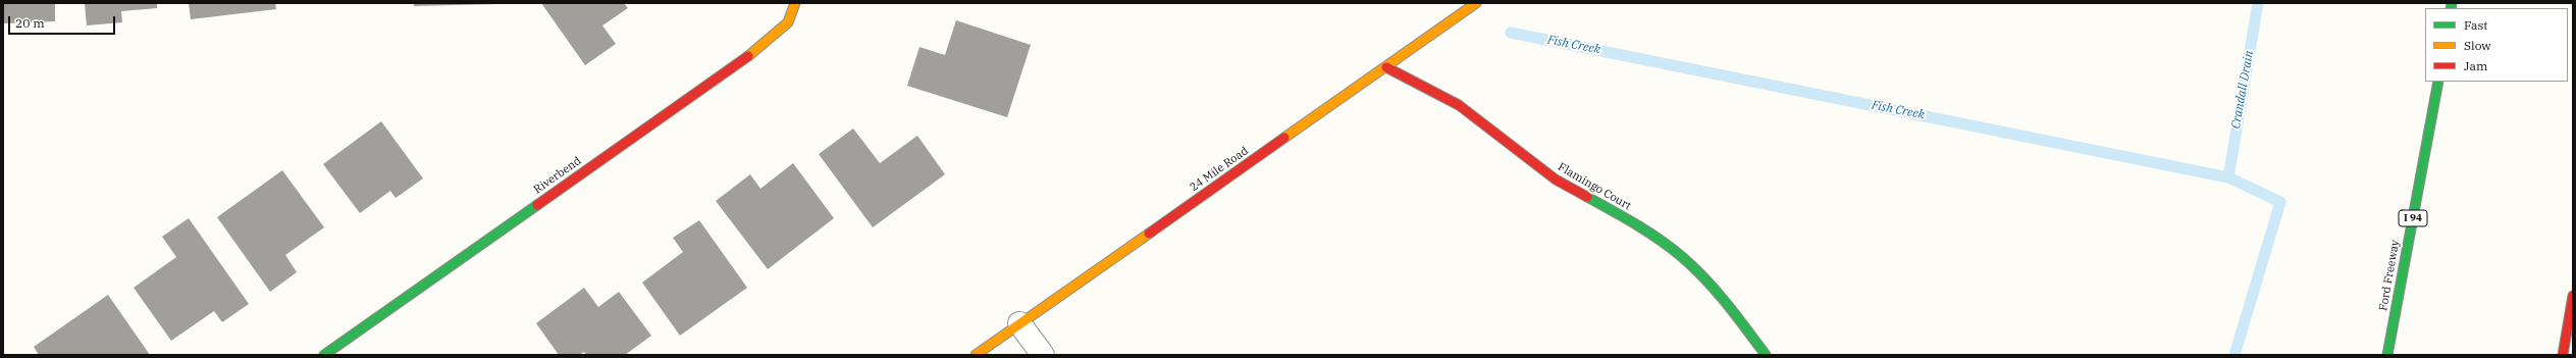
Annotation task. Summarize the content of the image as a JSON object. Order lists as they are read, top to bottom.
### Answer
{
  "streets": {
    "main road": [
      "24 Mile Road",
      "Riverbend",
      "Flamingo Court",
      "I 94",
      "Ford Freeway"
    ]
  },
  "crossings": [
    ["24 Mile Road", "Flamingo Court"]
  ],
  "water": ["Fish Creek", "Crandall Drain"],
  "legend": ["Fast", "Slow", "Jam"],
  "scale_bar": "20 m"
}
